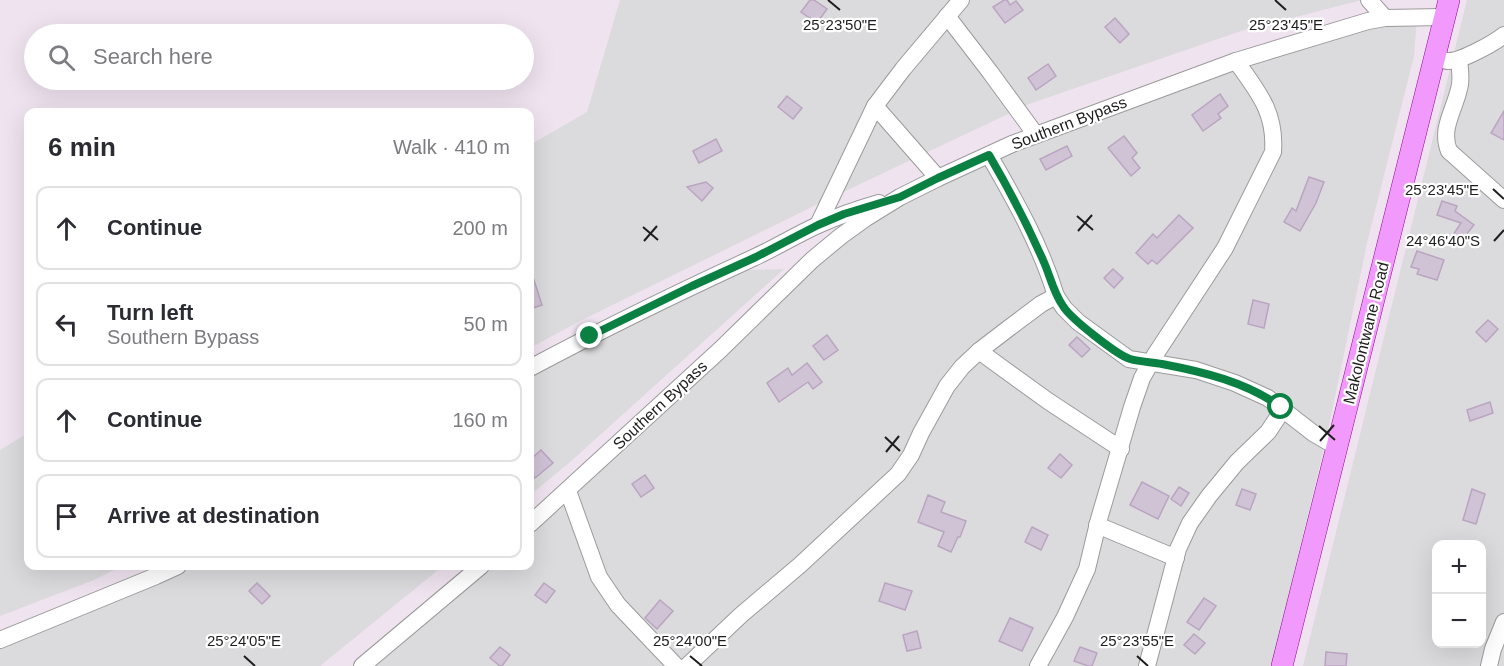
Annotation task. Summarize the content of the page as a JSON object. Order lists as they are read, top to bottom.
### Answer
{
  "streets": {
    "main road": ["Makolontwane Road"],
    "street": ["Southern Bypass"]
  },
  "crossings": [
    ["Southern Bypass", "Makolontwane Road"]
  ],
  "page": {
    "search": "Search here",
    "heading": ["6 min", "Walk · 410 m"],
    "list": [
      ["Continue", "200 m"],
      ["Turn left", "Southern Bypass", "50 m"],
      ["Continue", "160 m"],
      "Arrive at destination"
    ],
    "map_buttons": ["+", "−"]
  },
  "coordinates": [
    "25°23'50\"E",
    "25°23'45\"E",
    "24°46'40\"S",
    "25°24'05\"E",
    "25°24'00\"E",
    "25°23'55\"E"
  ]
}
